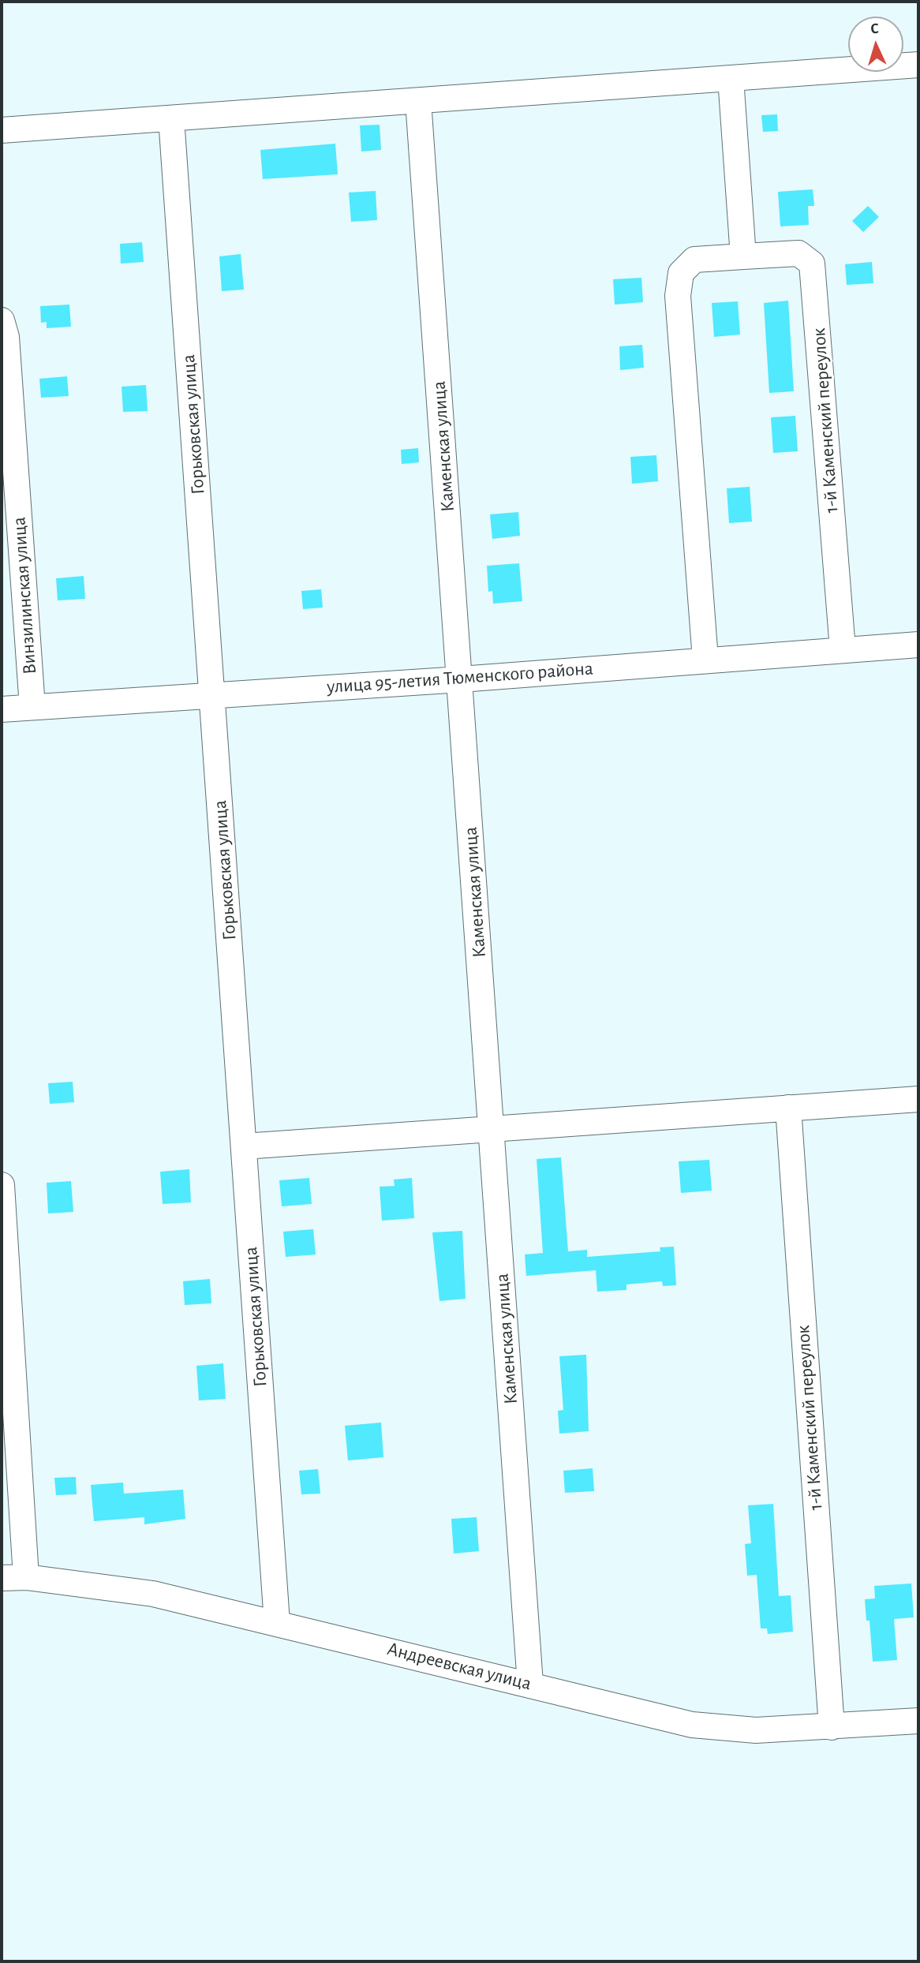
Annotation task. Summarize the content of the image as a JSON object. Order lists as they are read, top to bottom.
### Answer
{
  "streets": {
    "street": [
      "1-й Каменский переулок",
      "Горьковская улица",
      "Каменская улица",
      "Винзилинская улица",
      "улица 95-летия Тюменского района",
      "Андреевская улица"
    ]
  },
  "crossings": [
    ["1-й Каменский переулок", "улица 95-летия Тюменского района"],
    ["1-й Каменский переулок", "Андреевская улица"],
    ["Горьковская улица", "улица 95-летия Тюменского района"],
    ["Горьковская улица", "Андреевская улица"],
    ["Каменская улица", "улица 95-летия Тюменского района"],
    ["Каменская улица", "Андреевская улица"],
    ["Винзилинская улица", "улица 95-летия Тюменского района"]
  ],
  "north": "top"
}
